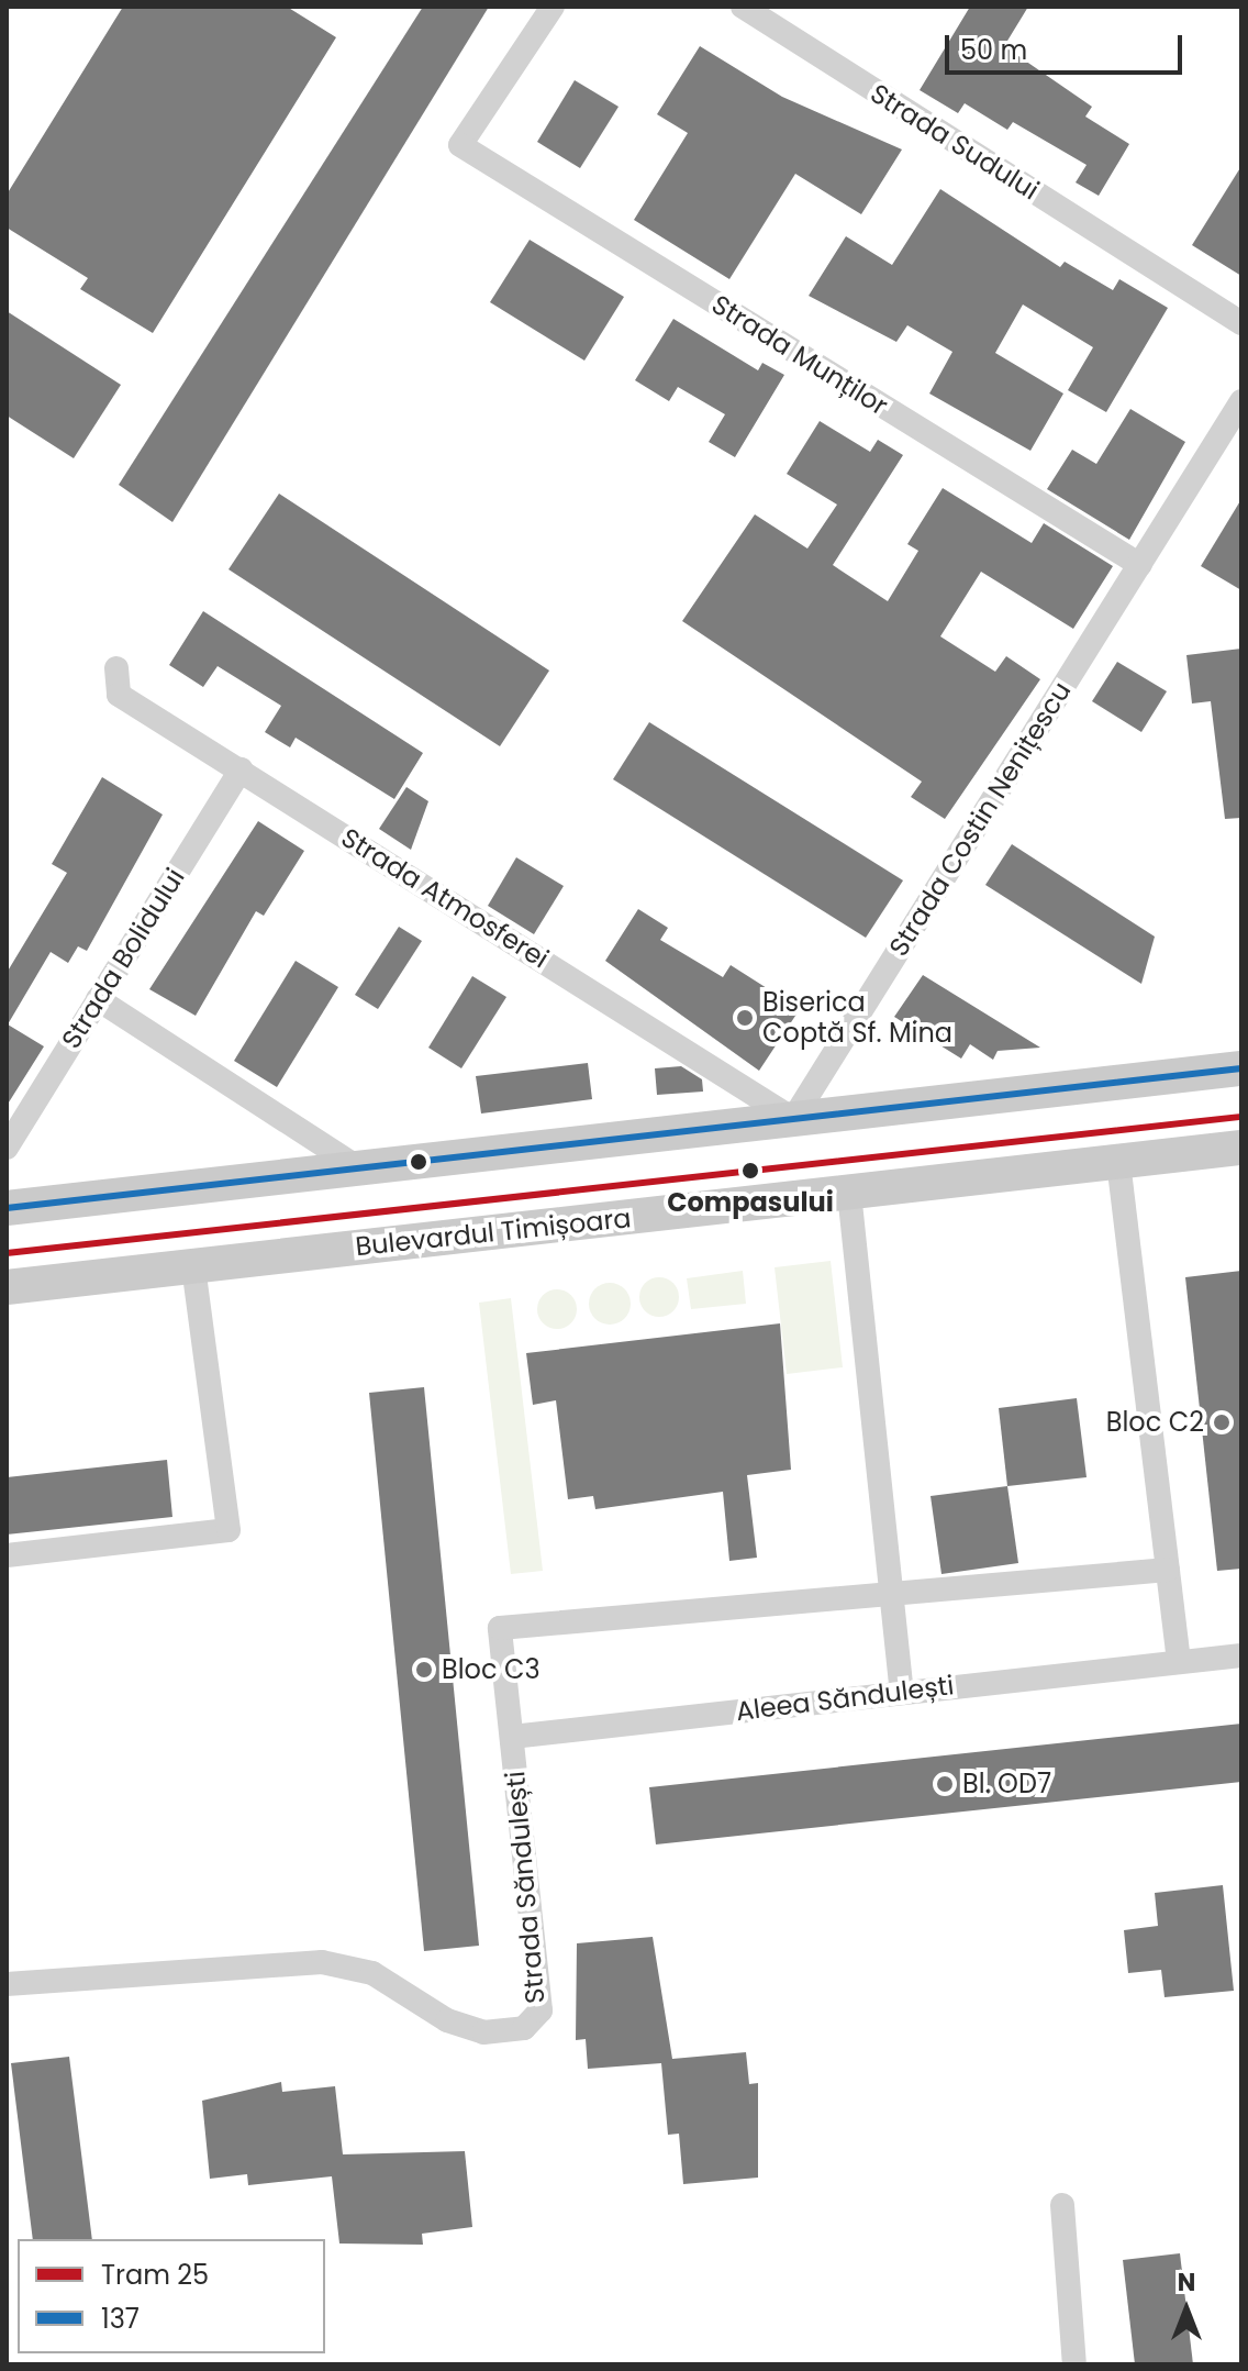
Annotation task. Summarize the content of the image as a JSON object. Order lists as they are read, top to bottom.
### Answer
{
  "streets": {
    "main road": ["Bulevardul Timișoara"],
    "street": [
      "Strada Sudului",
      "Strada Munților",
      "Strada Costin Nenițescu",
      "Strada Atmosferei",
      "Strada Bolidului",
      "Aleea Săndulești",
      "Strada Săndulești"
    ]
  },
  "crossings": [
    ["Strada Munților", "Strada Costin Nenițescu"],
    ["Strada Costin Nenițescu", "Strada Atmosferei"],
    ["Strada Atmosferei", "Strada Bolidului"],
    ["Aleea Săndulești", "Strada Săndulești"]
  ],
  "places": [
    "Biserica Coptă Sf. Mina",
    "Compasului",
    "Bloc C2",
    "Bloc C3",
    "Bl. OD7"
  ],
  "lines": ["transit line 137", "tram line 25"],
  "legend": ["Tram 25", "137"],
  "scale_bar": "50 m",
  "north": "top"
}
